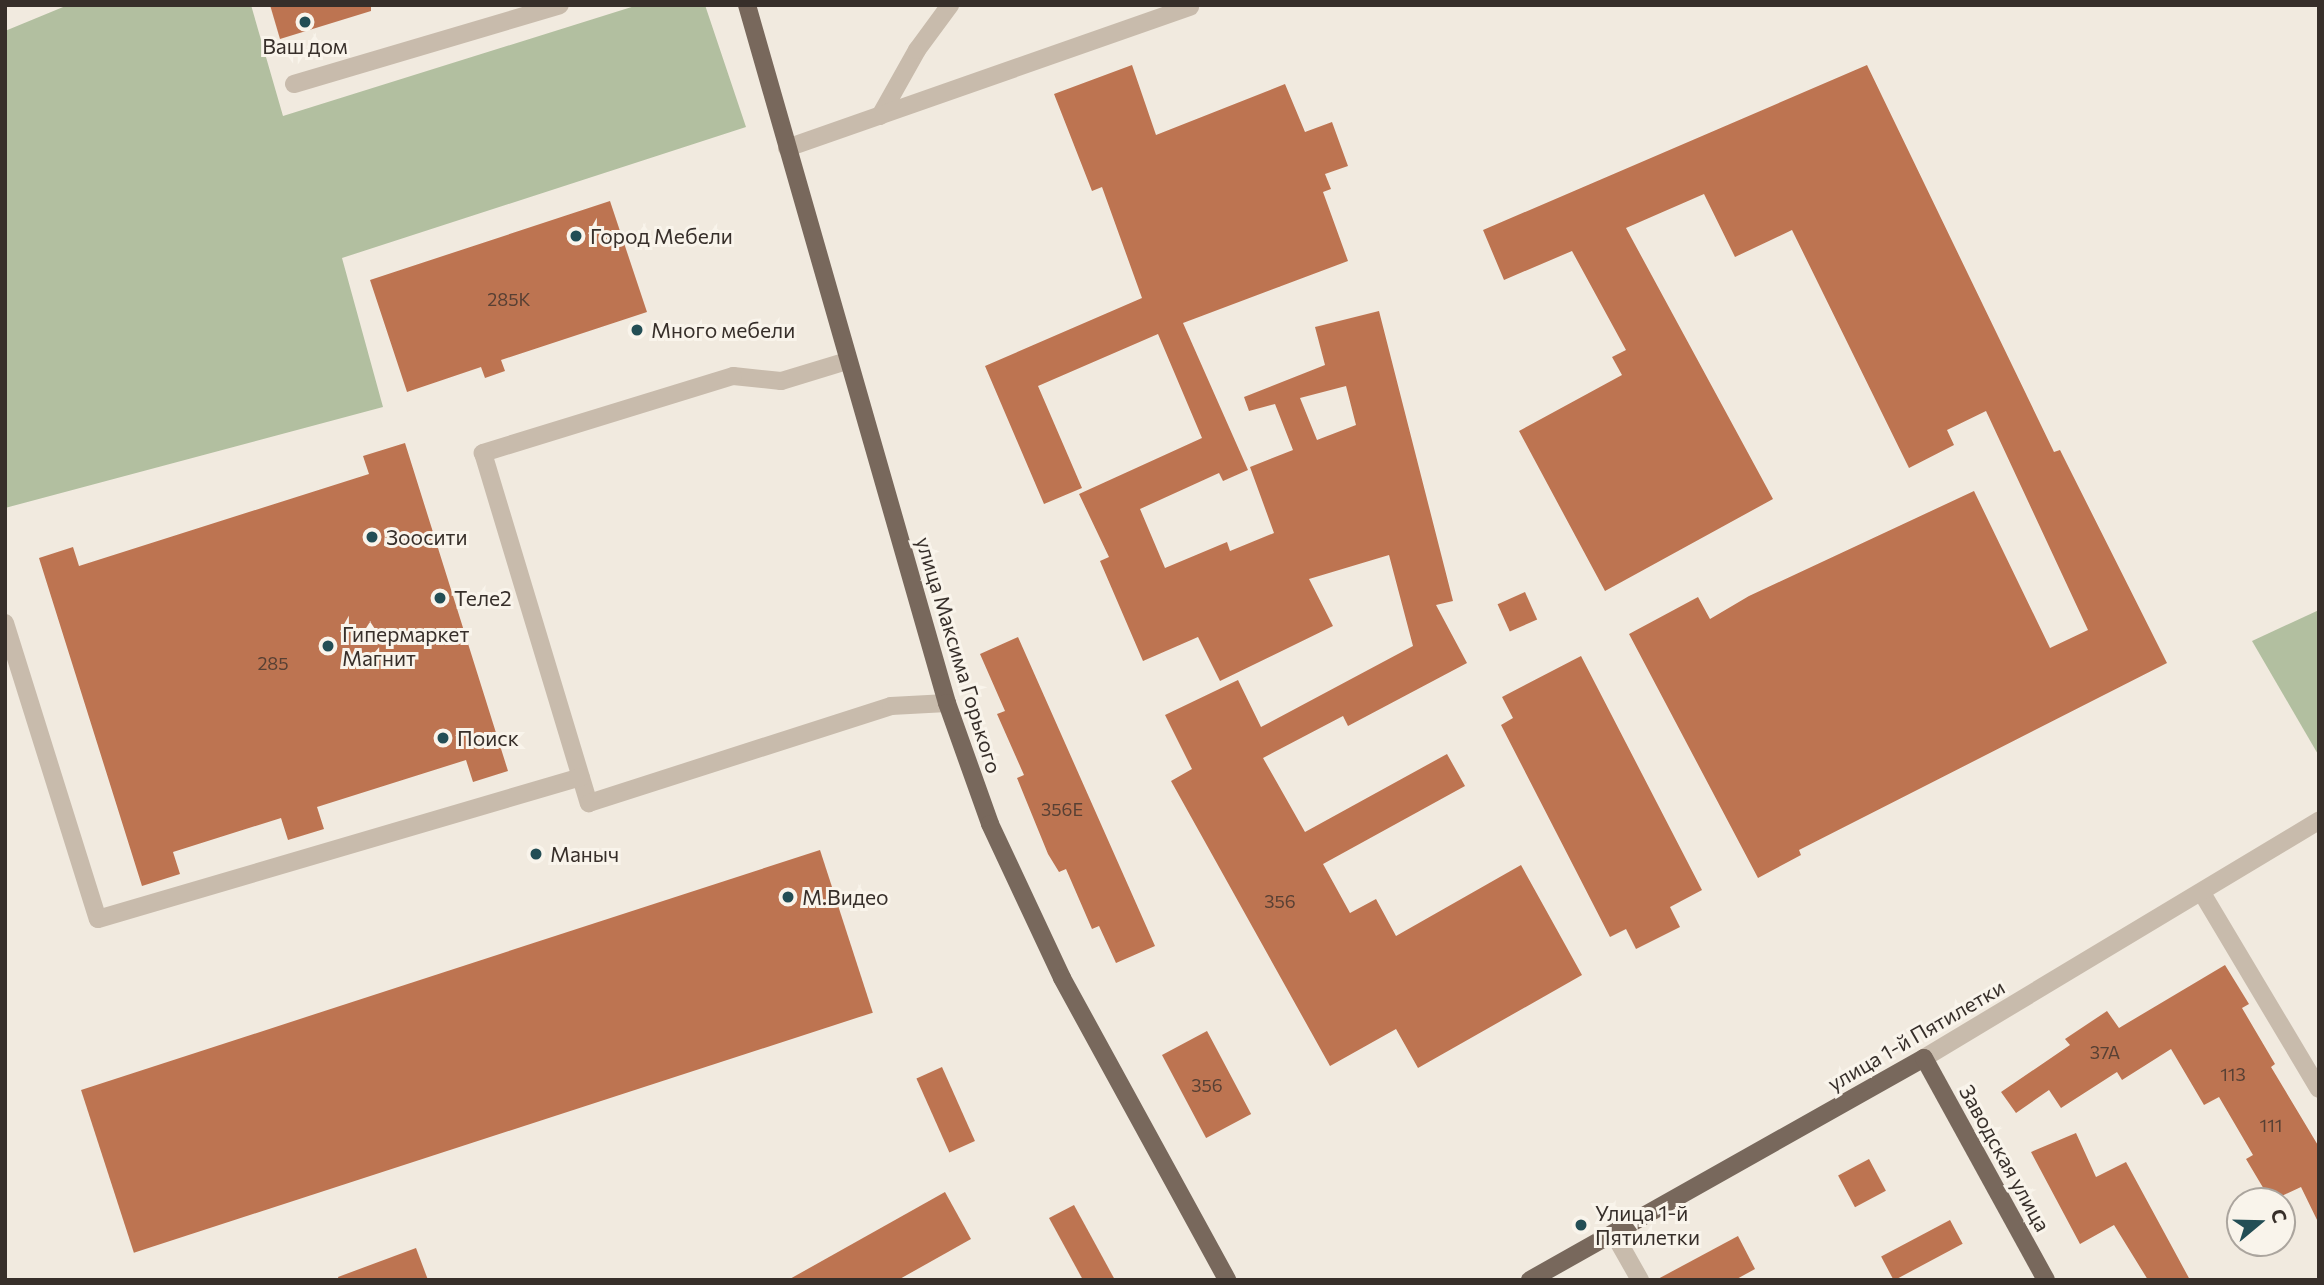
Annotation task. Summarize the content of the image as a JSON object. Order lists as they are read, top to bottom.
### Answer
{
  "streets": {
    "main road": ["улица Максима Горького", "улица 1-й Пятилетки", "Заводская улица"]
  },
  "crossings": [
    ["улица 1-й Пятилетки", "Заводская улица"]
  ],
  "places": [
    "Ваш дом",
    "Город Мебели",
    "Много мебели",
    "Зоосити",
    "Теле2",
    "Гипермаркет Магнит",
    "Поиск",
    "Маныч",
    "М.Видео",
    "Улица 1-й Пятилетки"
  ],
  "house_numbers": [
    "285К",
    "285",
    "356Е",
    "356",
    "37А",
    "113",
    "356",
    "111"
  ],
  "north": "right"
}
